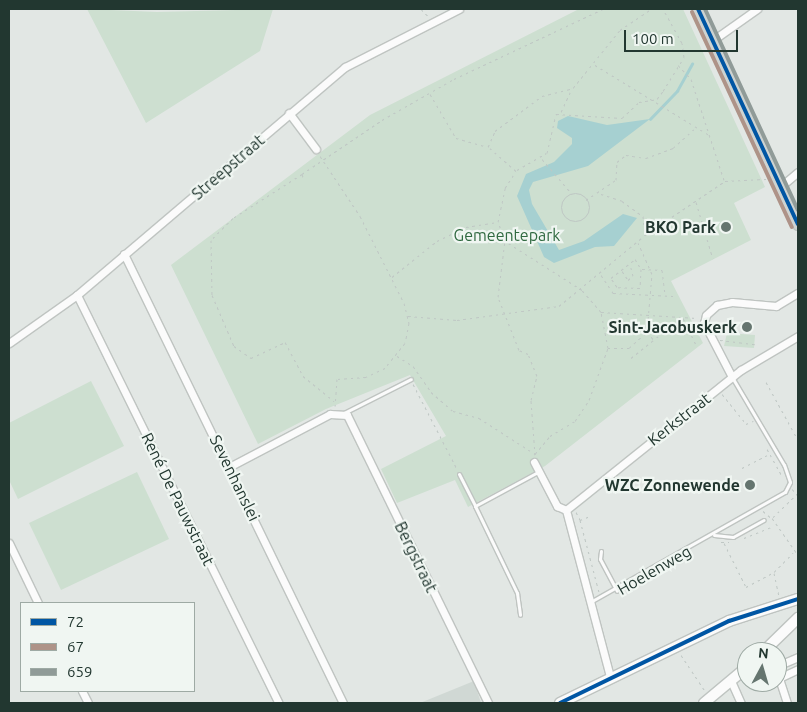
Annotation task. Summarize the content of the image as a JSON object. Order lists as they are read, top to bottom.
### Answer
{
  "streets": {
    "street": [
      "Streepstraat",
      "Kerkstraat",
      "Sevenhanslei",
      "René De Pauwstraat",
      "Bergstraat"
    ],
    "lane": ["Hoelenweg"]
  },
  "crossings": [
    ["Streepstraat", "Sevenhanslei"],
    ["Streepstraat", "René De Pauwstraat"]
  ],
  "parks": ["Gemeentepark"],
  "places": ["BKO Park", "Sint-Jacobuskerk", "WZC Zonnewende"],
  "lines": ["transit line 72", "transit line 659", "transit line 67"],
  "legend": ["72", "67", "659"],
  "scale_bar": "100 m",
  "north": "top"
}
